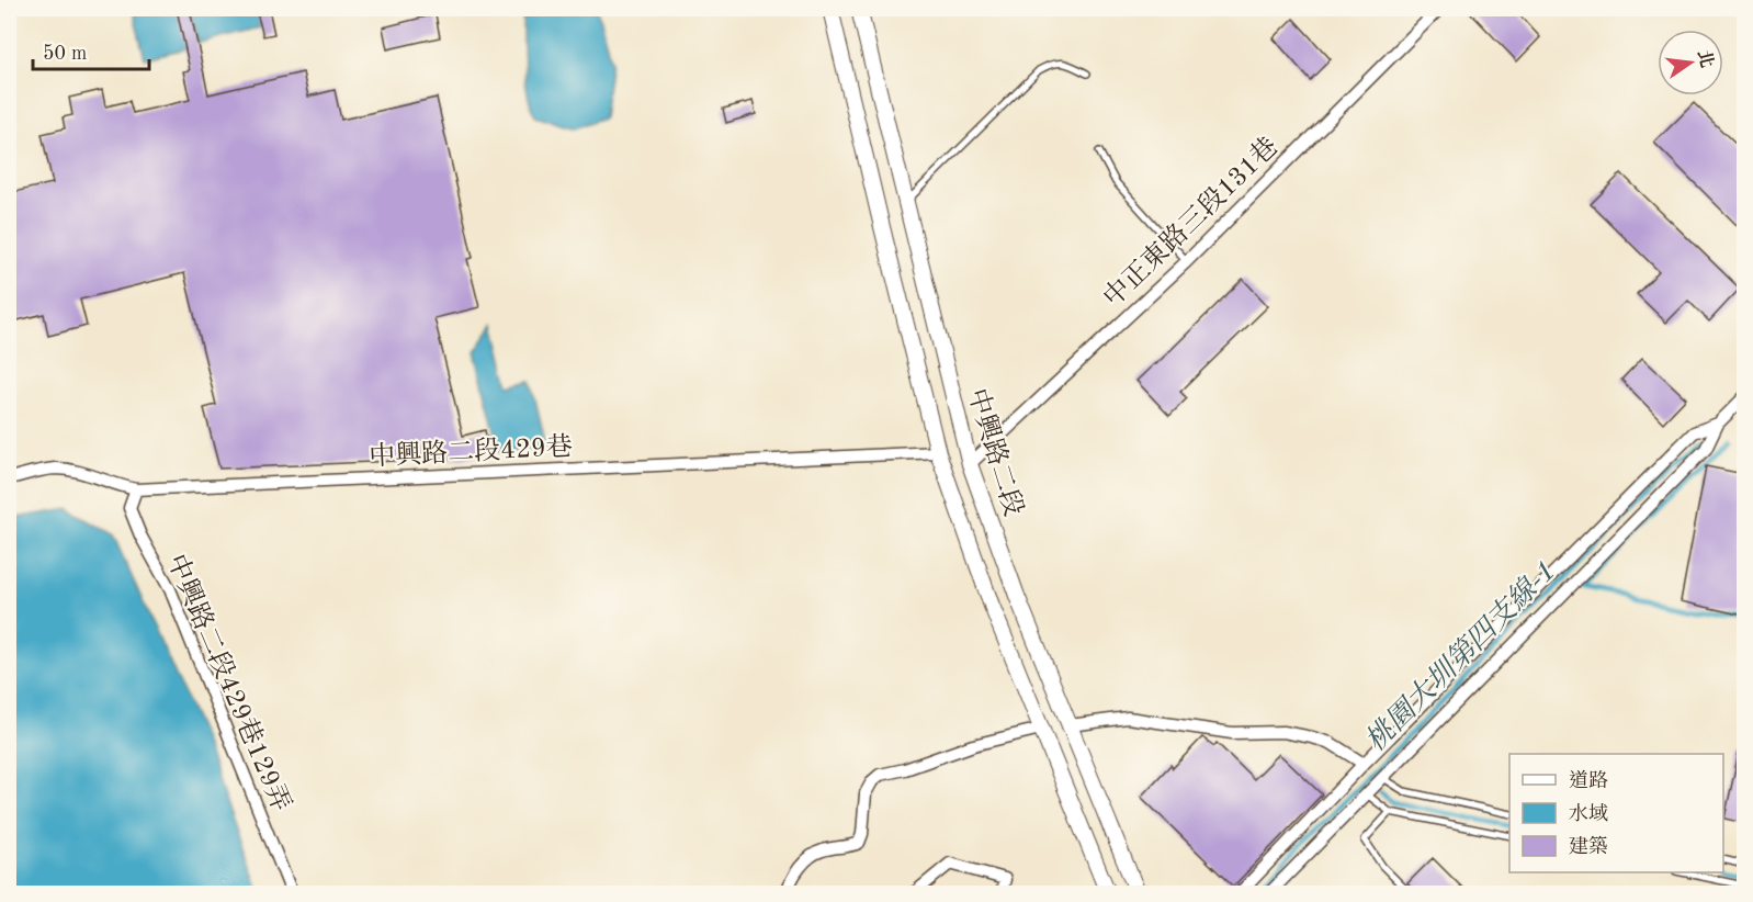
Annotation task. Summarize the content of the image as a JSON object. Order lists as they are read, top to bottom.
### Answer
{
  "streets": {
    "street": [
      "中正東路三段131巷",
      "中興路二段429巷",
      "中興路二段",
      "中興路二段429巷129弄"
    ]
  },
  "crossings": [
    ["中正東路三段131巷", "中興路二段"],
    ["中興路二段429巷", "中興路二段"],
    ["中興路二段429巷", "中興路二段429巷129弄"]
  ],
  "water": ["桃園大圳第四支線-1"],
  "legend": ["道路", "水域", "建築"],
  "scale_bar": "50 m",
  "north": "right"
}
